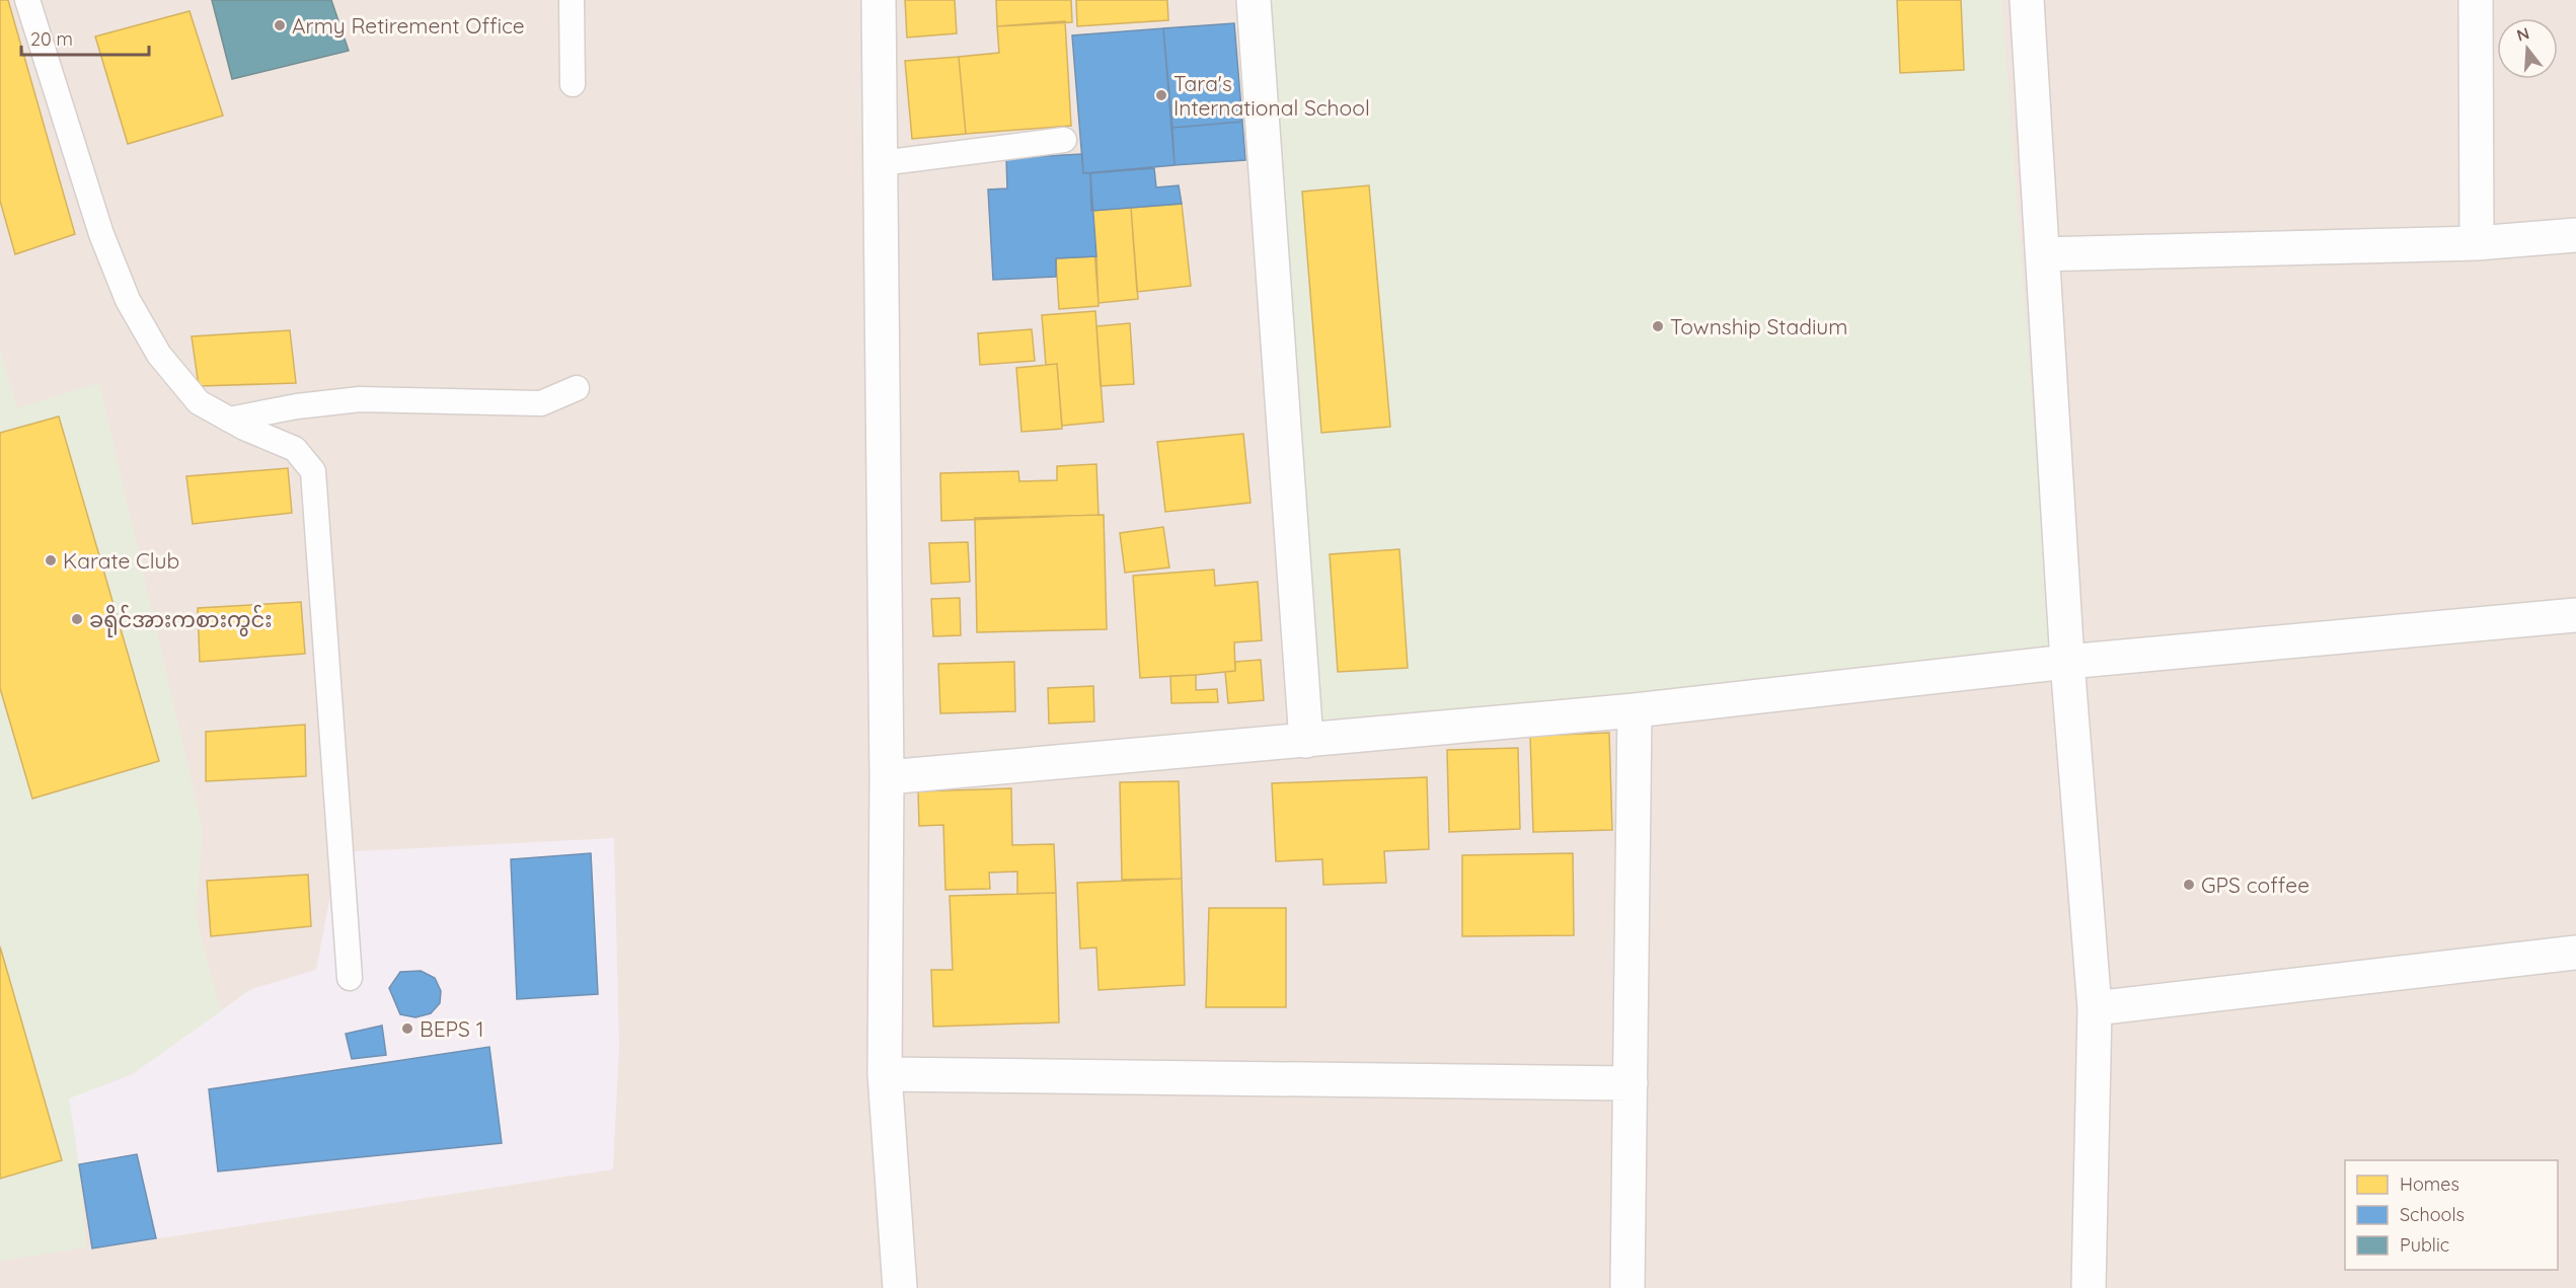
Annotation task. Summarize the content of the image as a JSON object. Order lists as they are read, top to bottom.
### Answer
{
  "places": [
    "Army Retirement Office",
    "Tara's International School",
    "Township Stadium",
    "Karate Club",
    "ခရိုင်အားကစားကွင်း",
    "GPS coffee",
    "BEPS 1"
  ],
  "legend": ["Homes", "Schools", "Public"],
  "scale_bar": "20 m",
  "north": "top"
}
